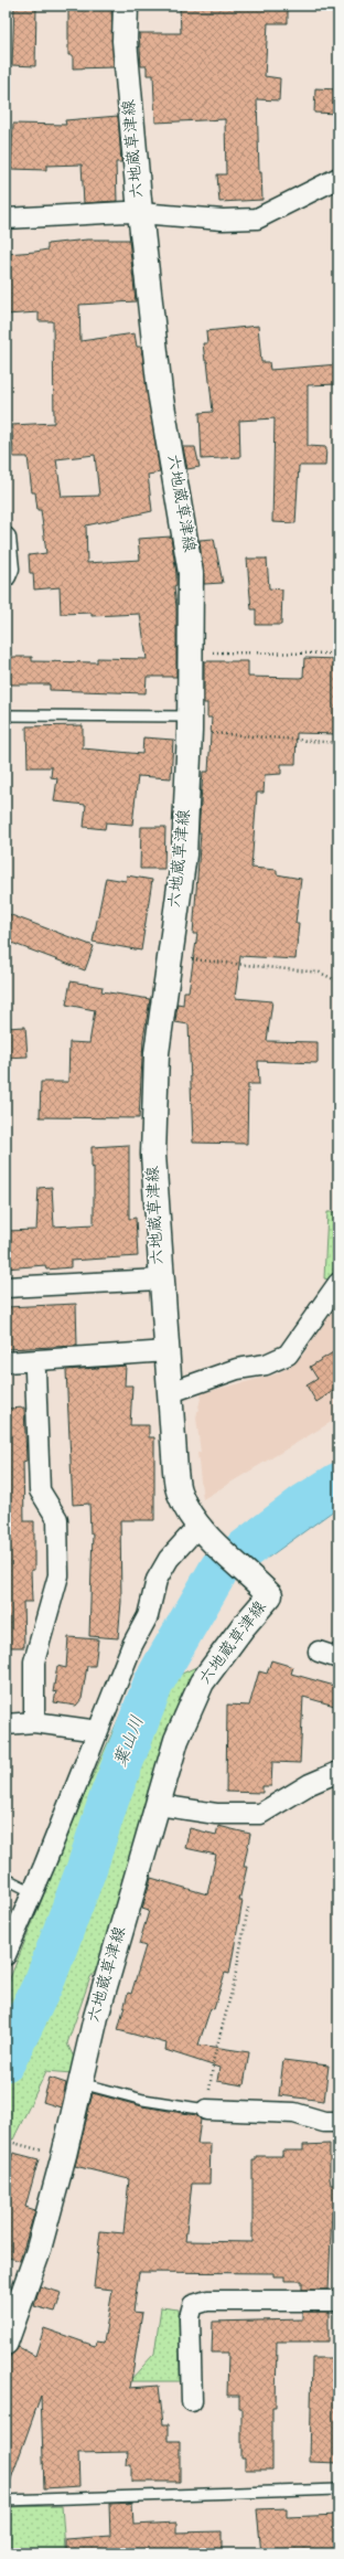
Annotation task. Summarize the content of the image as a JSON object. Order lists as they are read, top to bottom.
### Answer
{
  "streets": {
    "main road": ["六地蔵草津線"]
  },
  "water": ["葉山川"]
}
